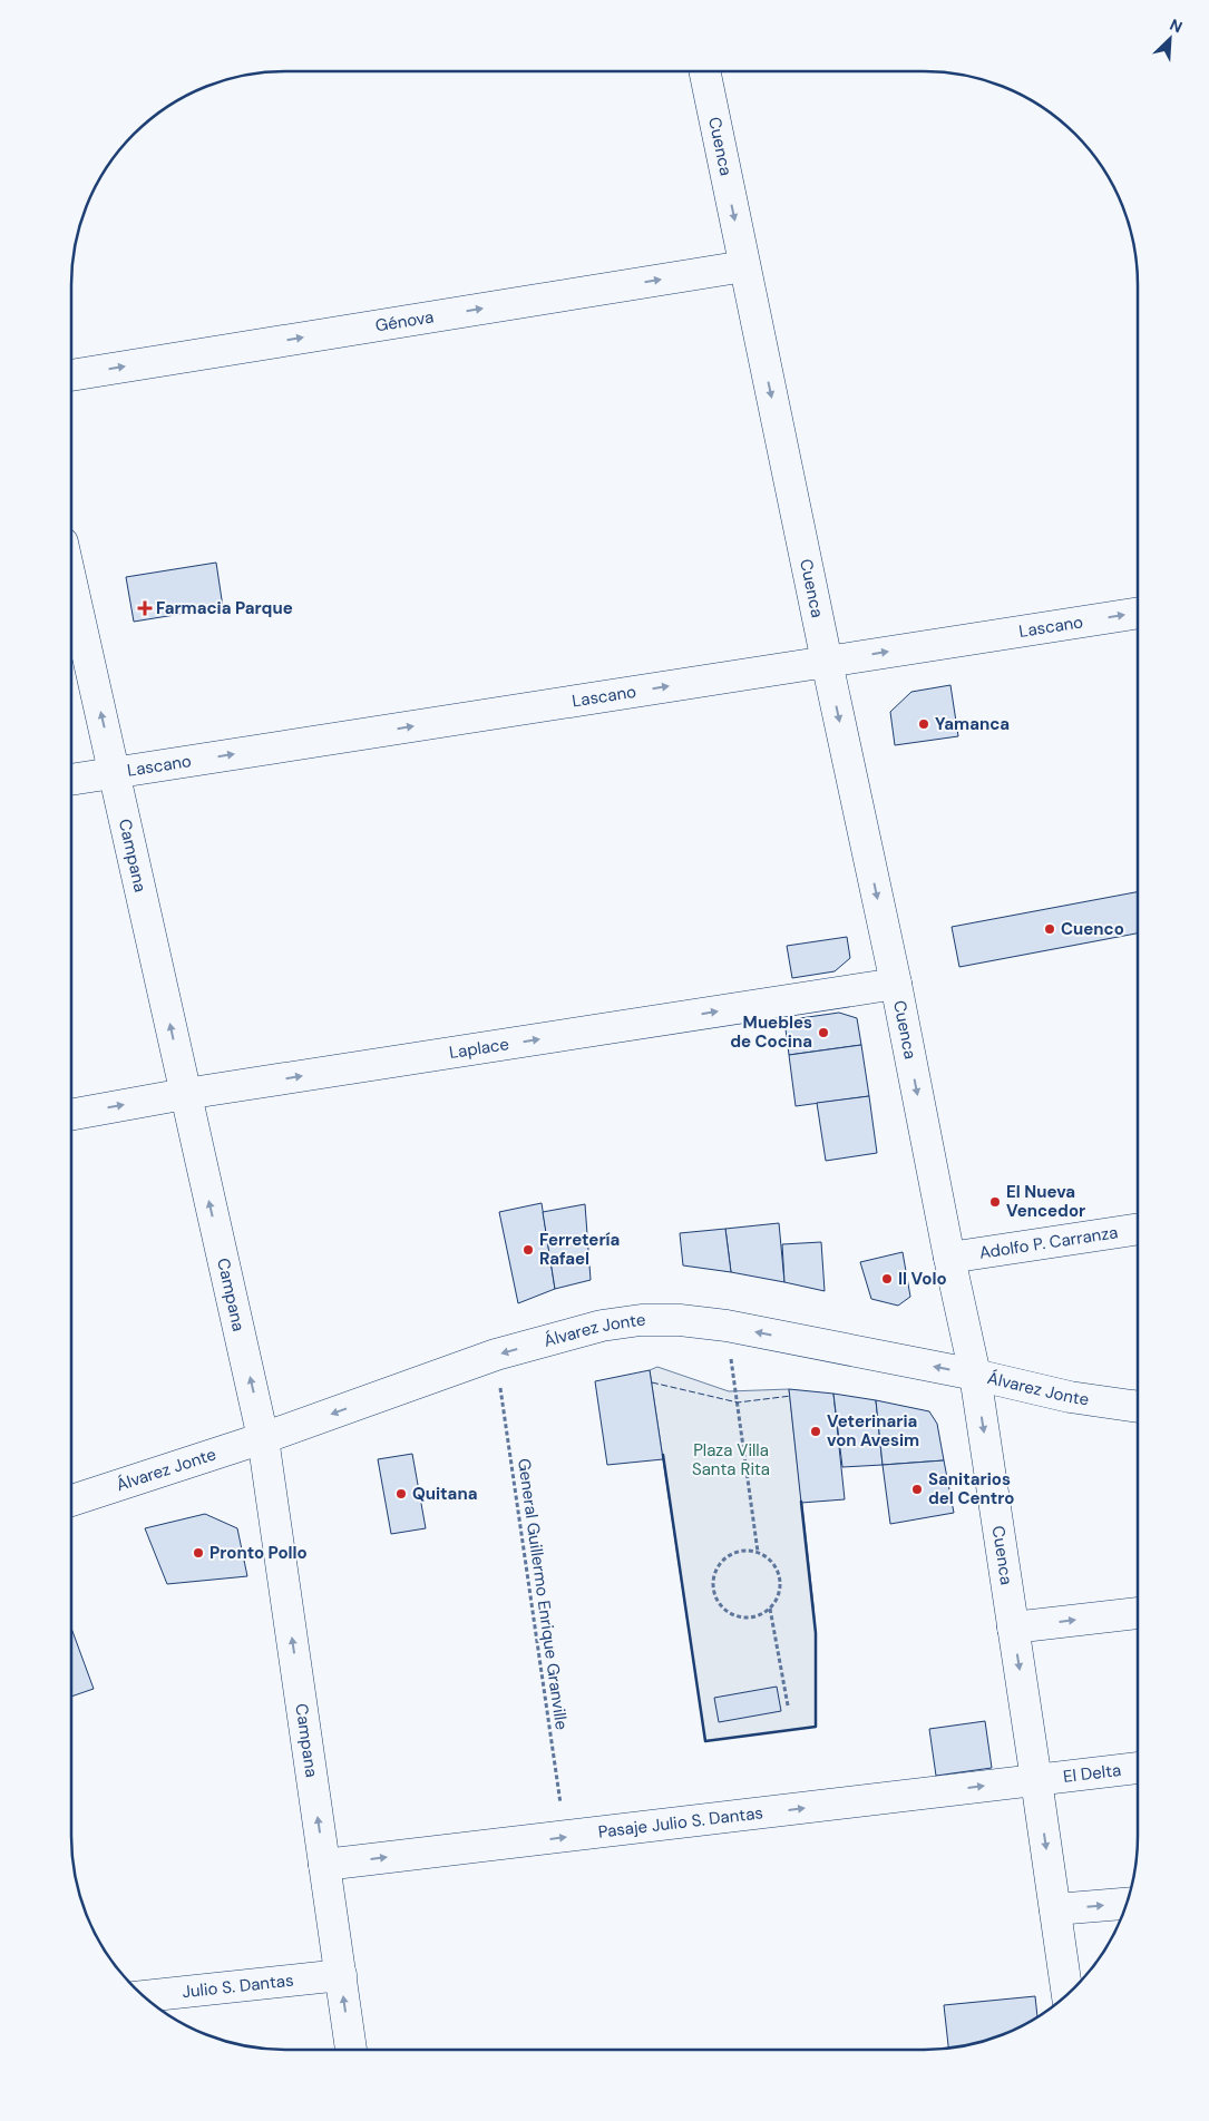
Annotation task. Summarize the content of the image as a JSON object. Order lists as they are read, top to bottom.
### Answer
{
  "streets": {
    "street": [
      "Cuenca",
      "Génova",
      "Lascano",
      "Campana",
      "Laplace",
      "Adolfo P. Carranza",
      "Álvarez Jonte",
      "El Delta",
      "Pasaje Julio S. Dantas",
      "Julio S. Dantas"
    ],
    "path": ["General Guillermo Enrique Granville"]
  },
  "crossings": [
    ["Cuenca", "Génova"],
    ["Cuenca", "Lascano"],
    ["Cuenca", "Laplace"],
    ["Cuenca", "Adolfo P. Carranza"],
    ["Cuenca", "Álvarez Jonte"],
    ["Cuenca", "El Delta"],
    ["Cuenca", "Pasaje Julio S. Dantas"],
    ["Lascano", "Campana"],
    ["Campana", "Laplace"],
    ["Campana", "Álvarez Jonte"],
    ["Campana", "Pasaje Julio S. Dantas"],
    ["Campana", "Julio S. Dantas"],
    ["Álvarez Jonte", "General Guillermo Enrique Granville"],
    ["General Guillermo Enrique Granville", "Pasaje Julio S. Dantas"],
    ["El Delta", "Pasaje Julio S. Dantas"]
  ],
  "one_way": [
    "Cuenca",
    "Génova",
    "Lascano",
    "Campana",
    "Laplace",
    "Álvarez Jonte",
    "Pasaje Julio S. Dantas"
  ],
  "parks": ["Plaza Villa Santa Rita"],
  "places": {
    "health": ["Farmacia Parque"],
    "other": [
      "Yamanca",
      "Cuenco",
      "Muebles de Cocina",
      "El Nueva Vencedor",
      "Ferretería Rafael",
      "Il Volo",
      "Veterinaria von Avesim",
      "Sanitarios del Centro",
      "Quitana",
      "Pronto Pollo"
    ]
  },
  "north": "top right"
}
